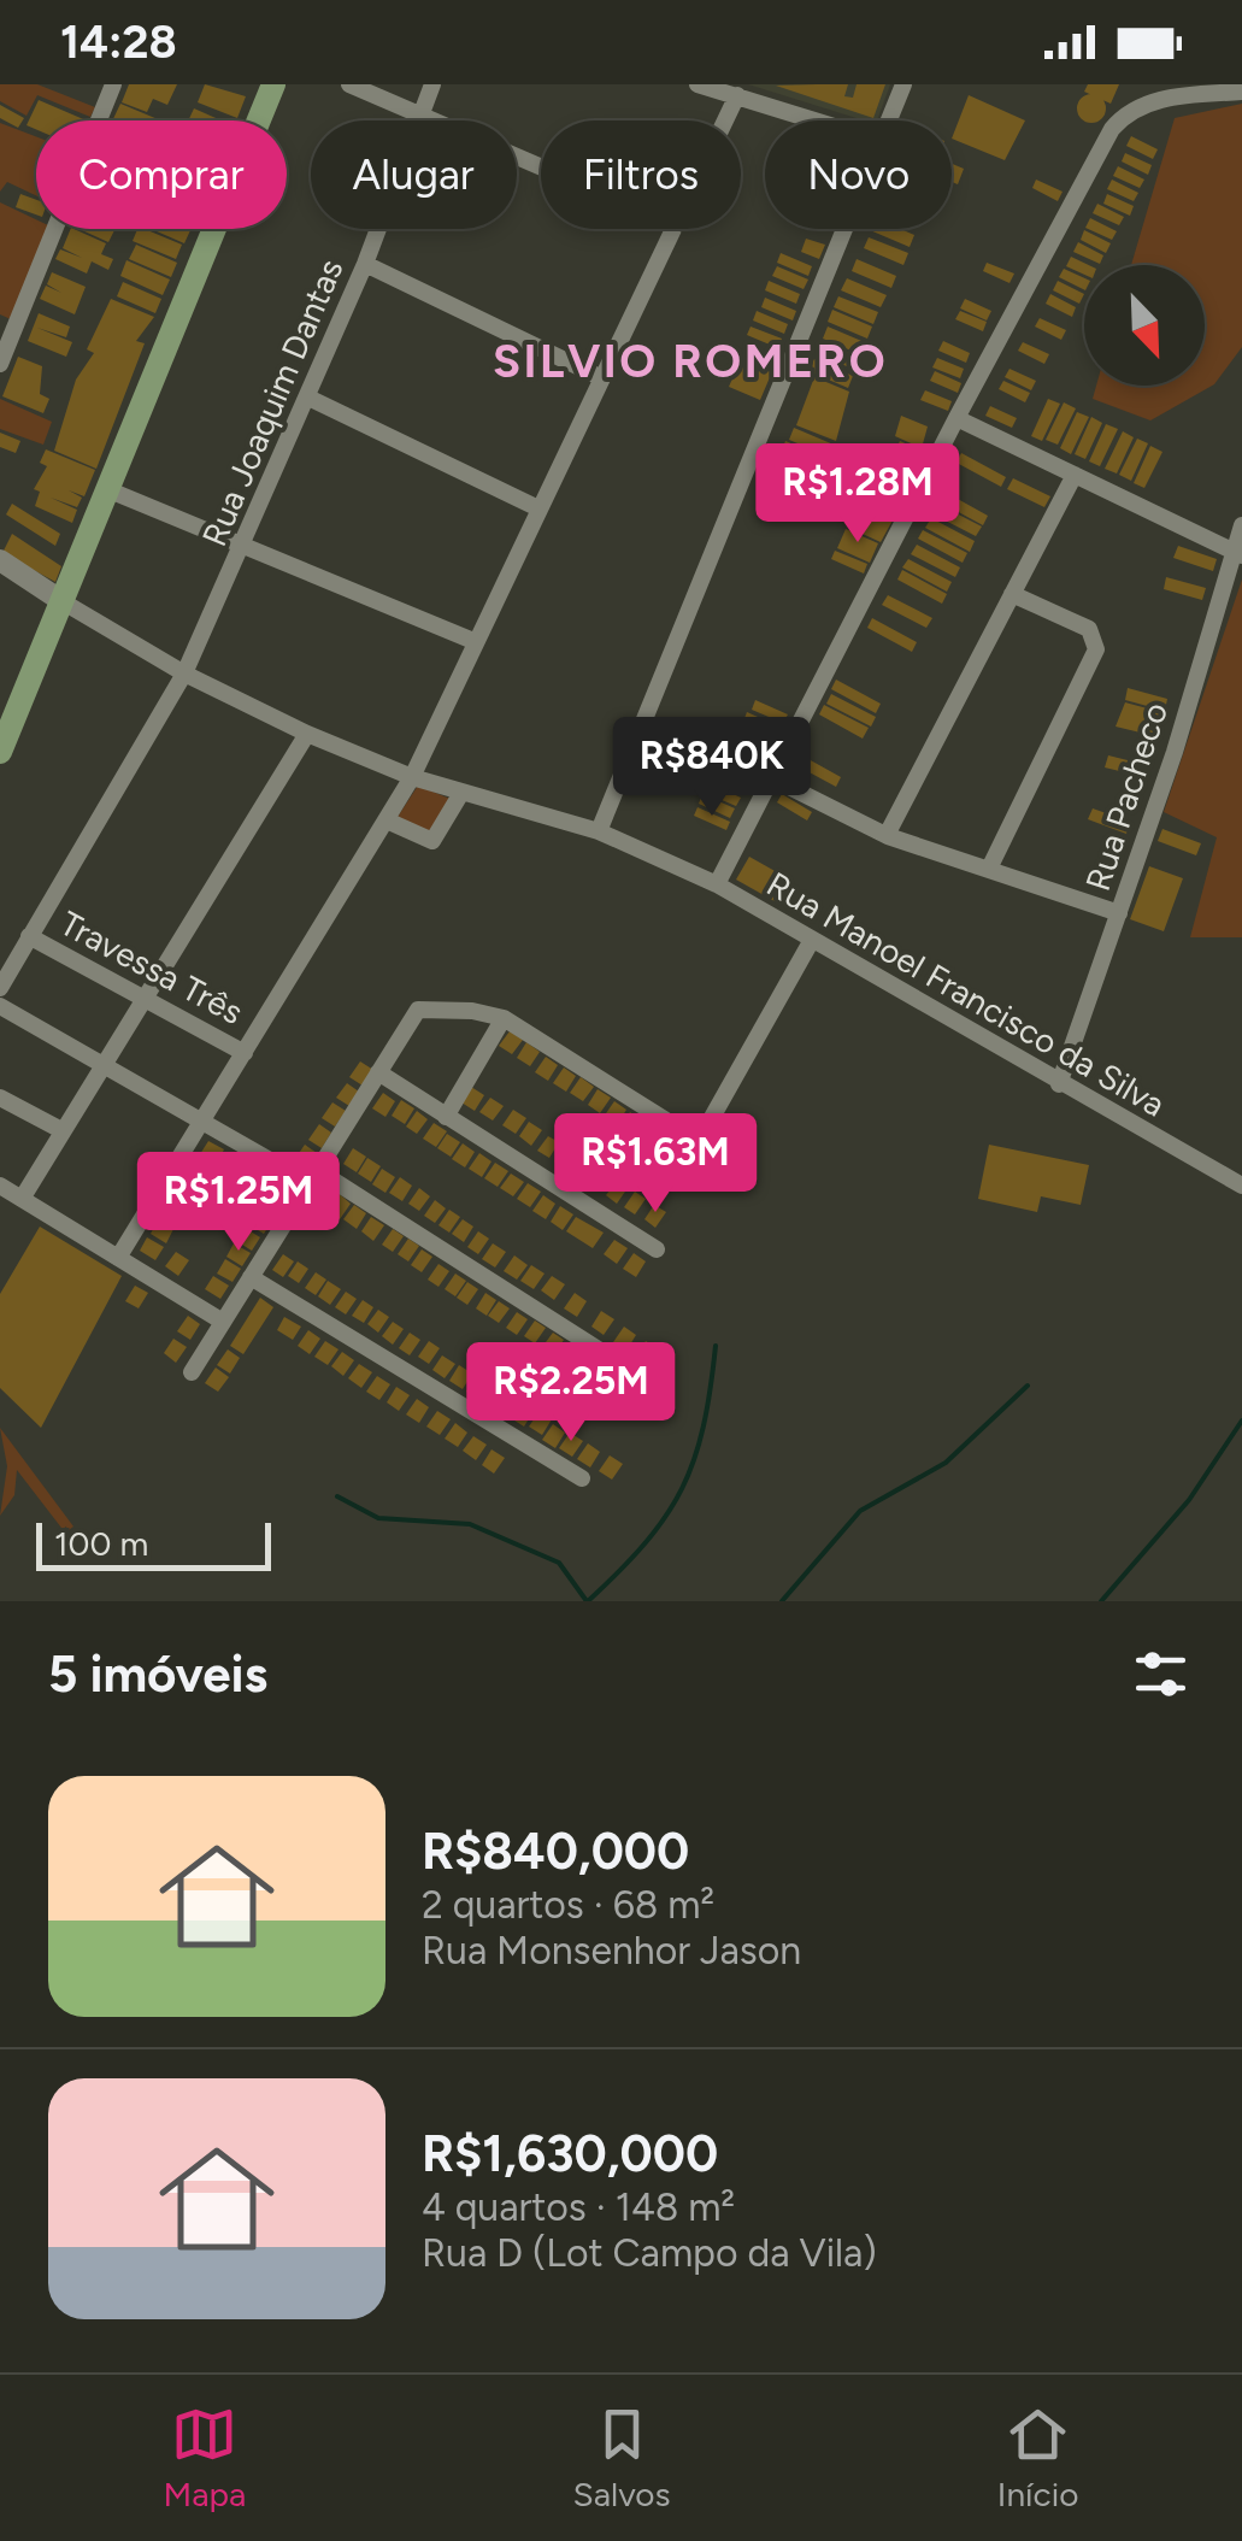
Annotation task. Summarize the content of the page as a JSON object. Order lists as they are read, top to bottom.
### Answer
{
  "streets": {
    "street": [
      "Rua Joaquim Dantas",
      "Rua Pacheco",
      "Travessa Três",
      "Rua Manoel Francisco da Silva"
    ]
  },
  "crossings": [
    ["Rua Joaquim Dantas", "Travessa Três"],
    ["Rua Joaquim Dantas", "Rua Manoel Francisco da Silva"],
    ["Rua Pacheco", "Rua Manoel Francisco da Silva"]
  ],
  "districts": ["SILVIO ROMERO"],
  "scale_bar": "100 m",
  "north": "bottom right",
  "page": {
    "status": "14:28",
    "chip": [
      "Comprar",
      "Alugar",
      "Filtros",
      "Novo"
    ],
    "price": [
      "R$1.28M",
      "R$840K",
      "R$1.63M",
      "R$1.25M",
      "R$2.25M"
    ],
    "scale": "100 m",
    "heading": "5 imóveis",
    "list": [
      {
        "name": "R$840,000",
        "note": "2 quartos · 68 m² · Rua Monsenhor Jason"
      },
      {
        "name": "R$1,630,000",
        "note": "4 quartos · 148 m² · Rua D (Lot Campo da Vila)"
      }
    ],
    "tabs": ["Mapa", "Salvos", "Início"]
  }
}
